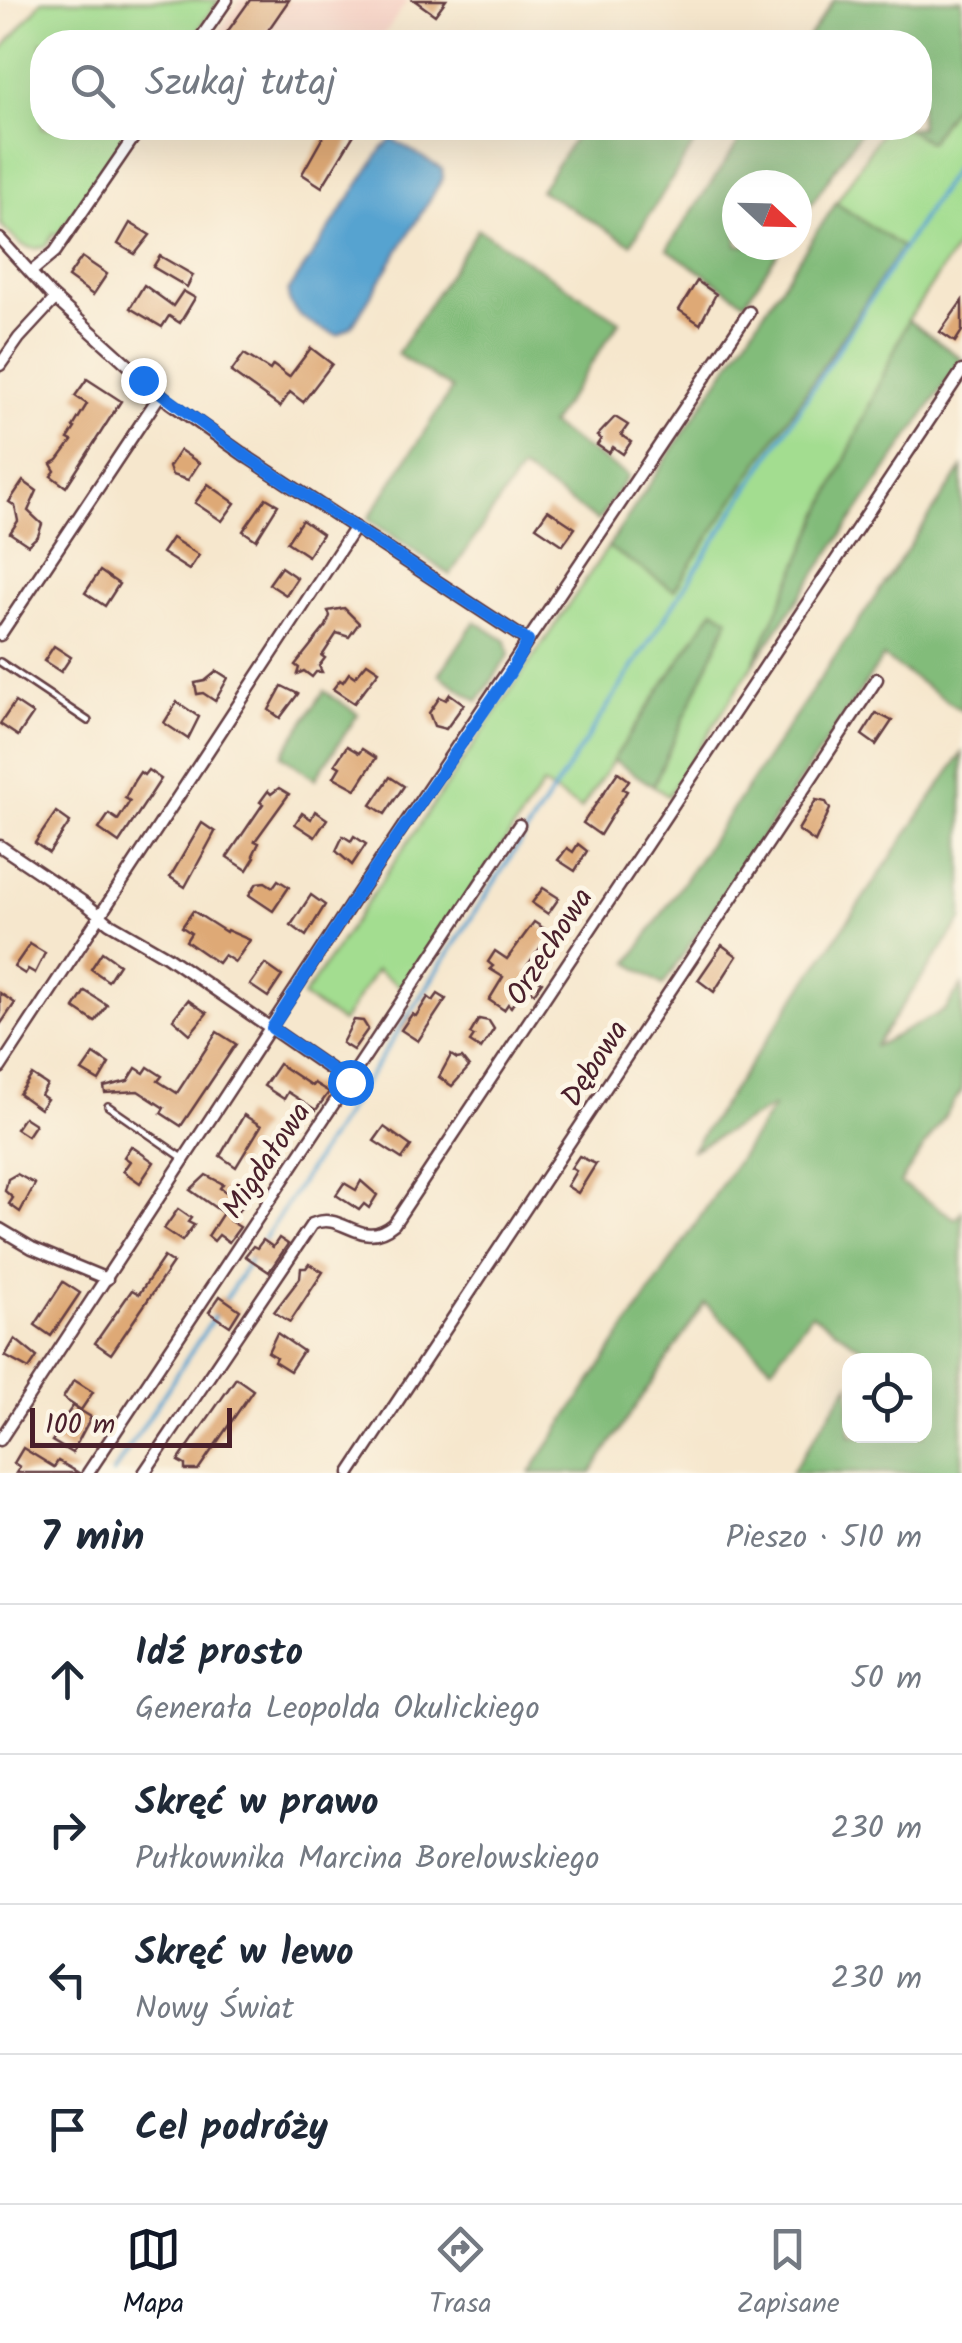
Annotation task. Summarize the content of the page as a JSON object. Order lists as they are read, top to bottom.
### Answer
{
  "streets": {
    "street": ["Orzechowa", "Dębowa", "Migdałowa"]
  },
  "scale_bar": "100 m",
  "north": "right",
  "page": {
    "search": "Szukaj tutaj",
    "scale": "100 m",
    "heading": ["7 min", "Pieszo · 510 m"],
    "list": [
      ["Idź prosto", "Generała Leopolda Okulickiego", "50 m"],
      ["Skręć w prawo", "Pułkownika Marcina Borelowskiego", "230 m"],
      ["Skręć w lewo", "Nowy Świat", "230 m"],
      "Cel podróży"
    ],
    "nav": ["Mapa", "Trasa", "Zapisane"]
  }
}
